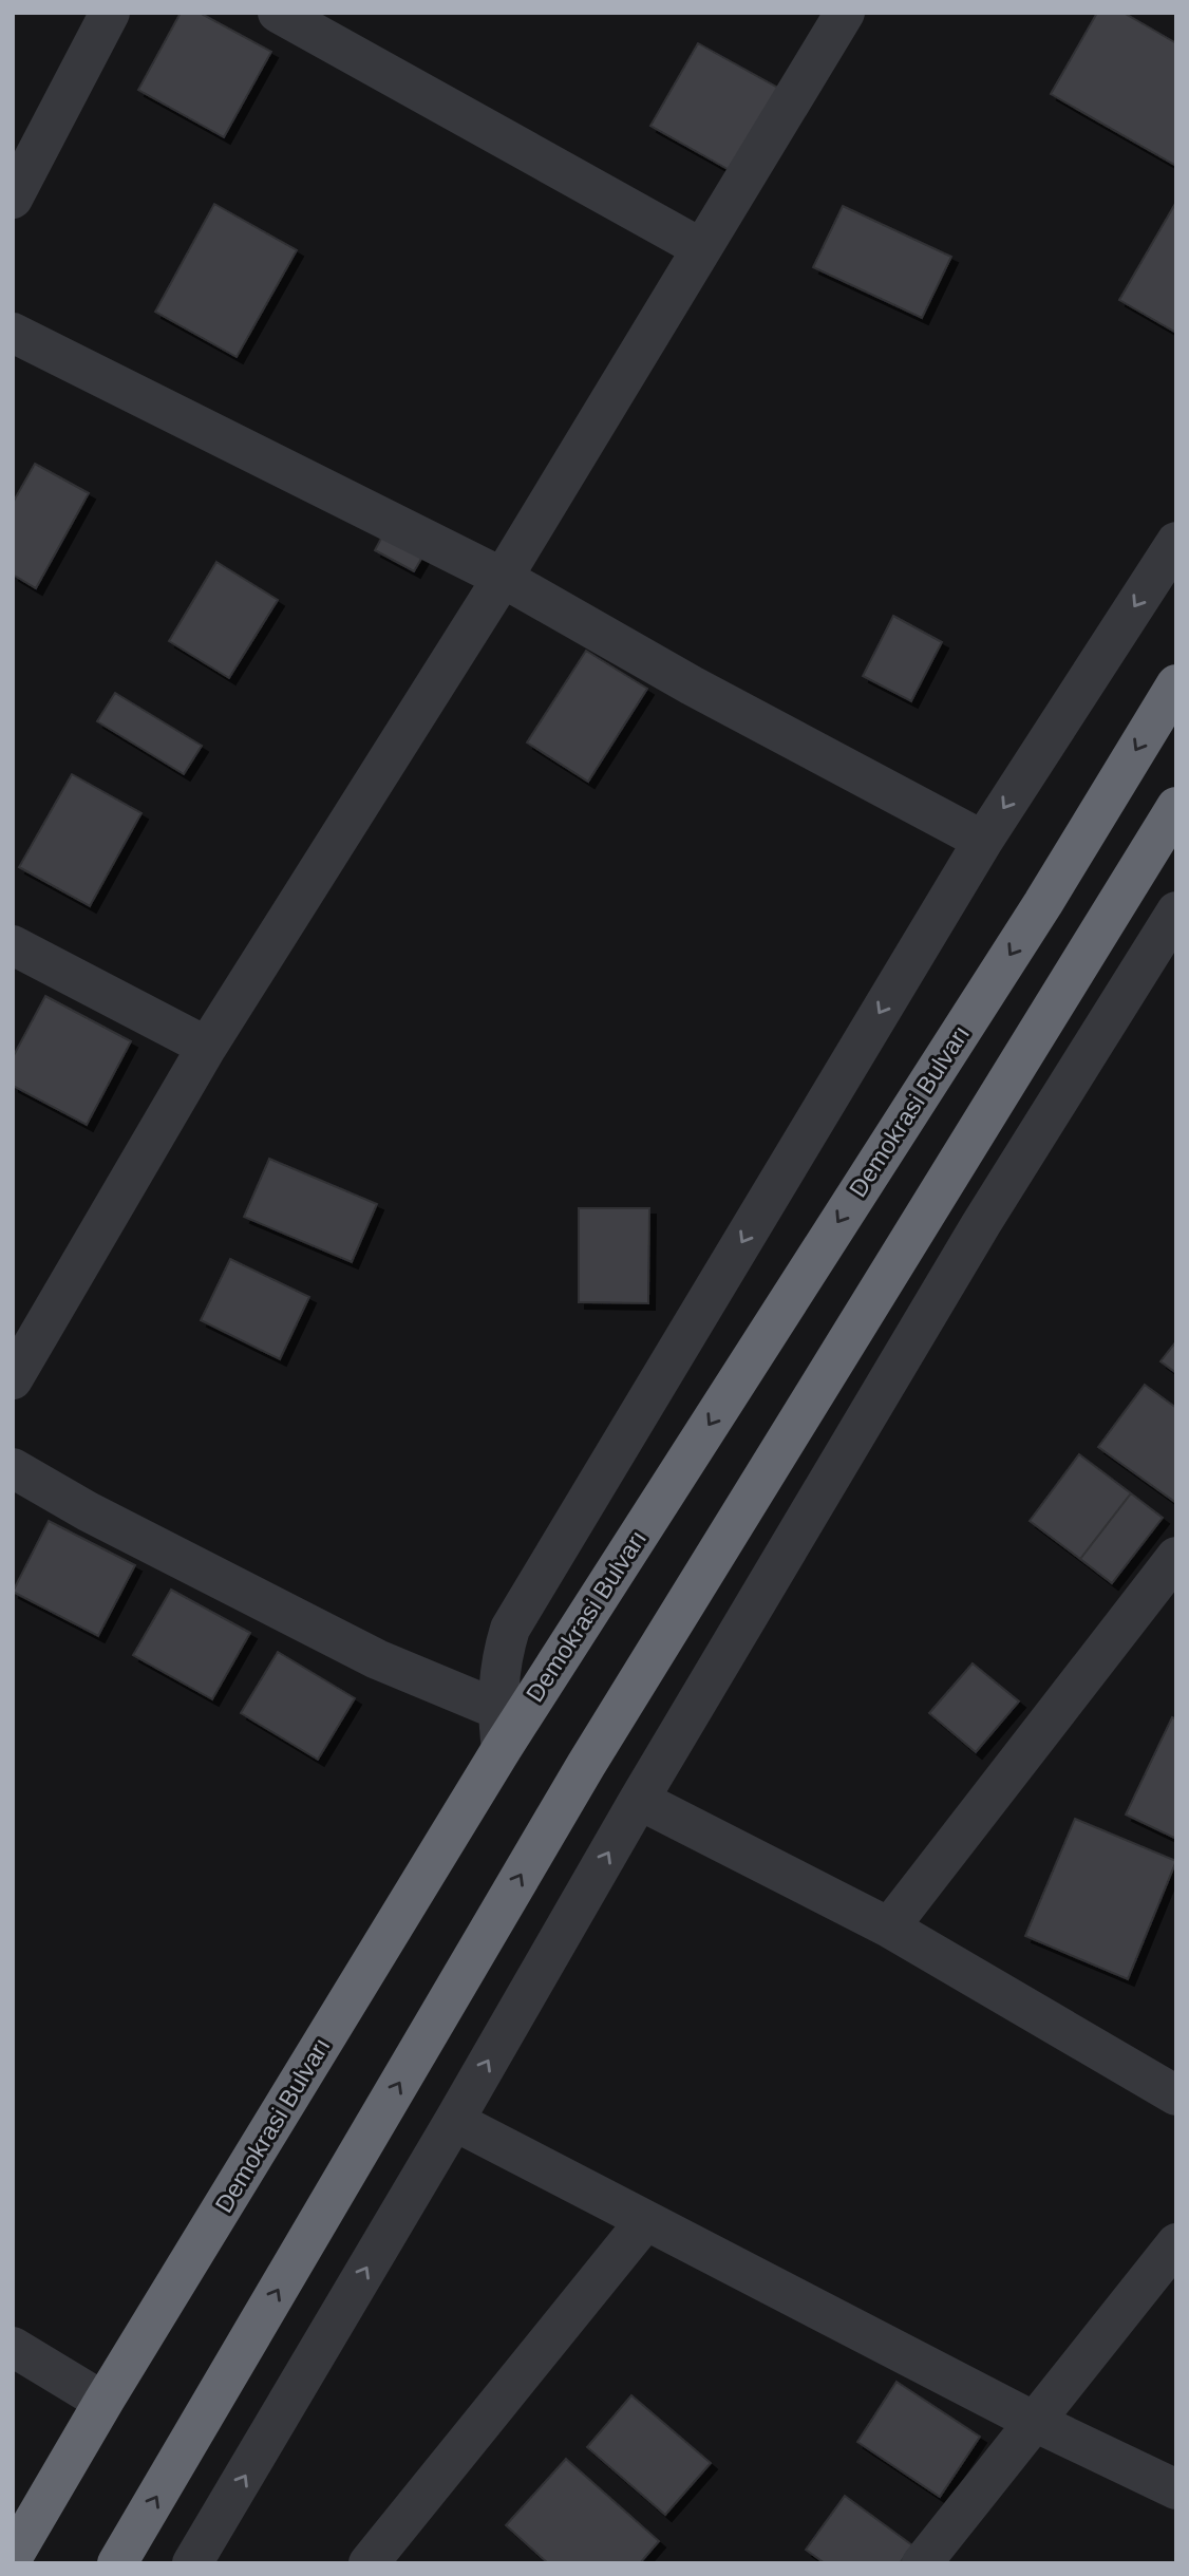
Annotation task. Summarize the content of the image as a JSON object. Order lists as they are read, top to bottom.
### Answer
{
  "streets": {
    "highway": ["Demokrasi Bulvarı"]
  }
}
